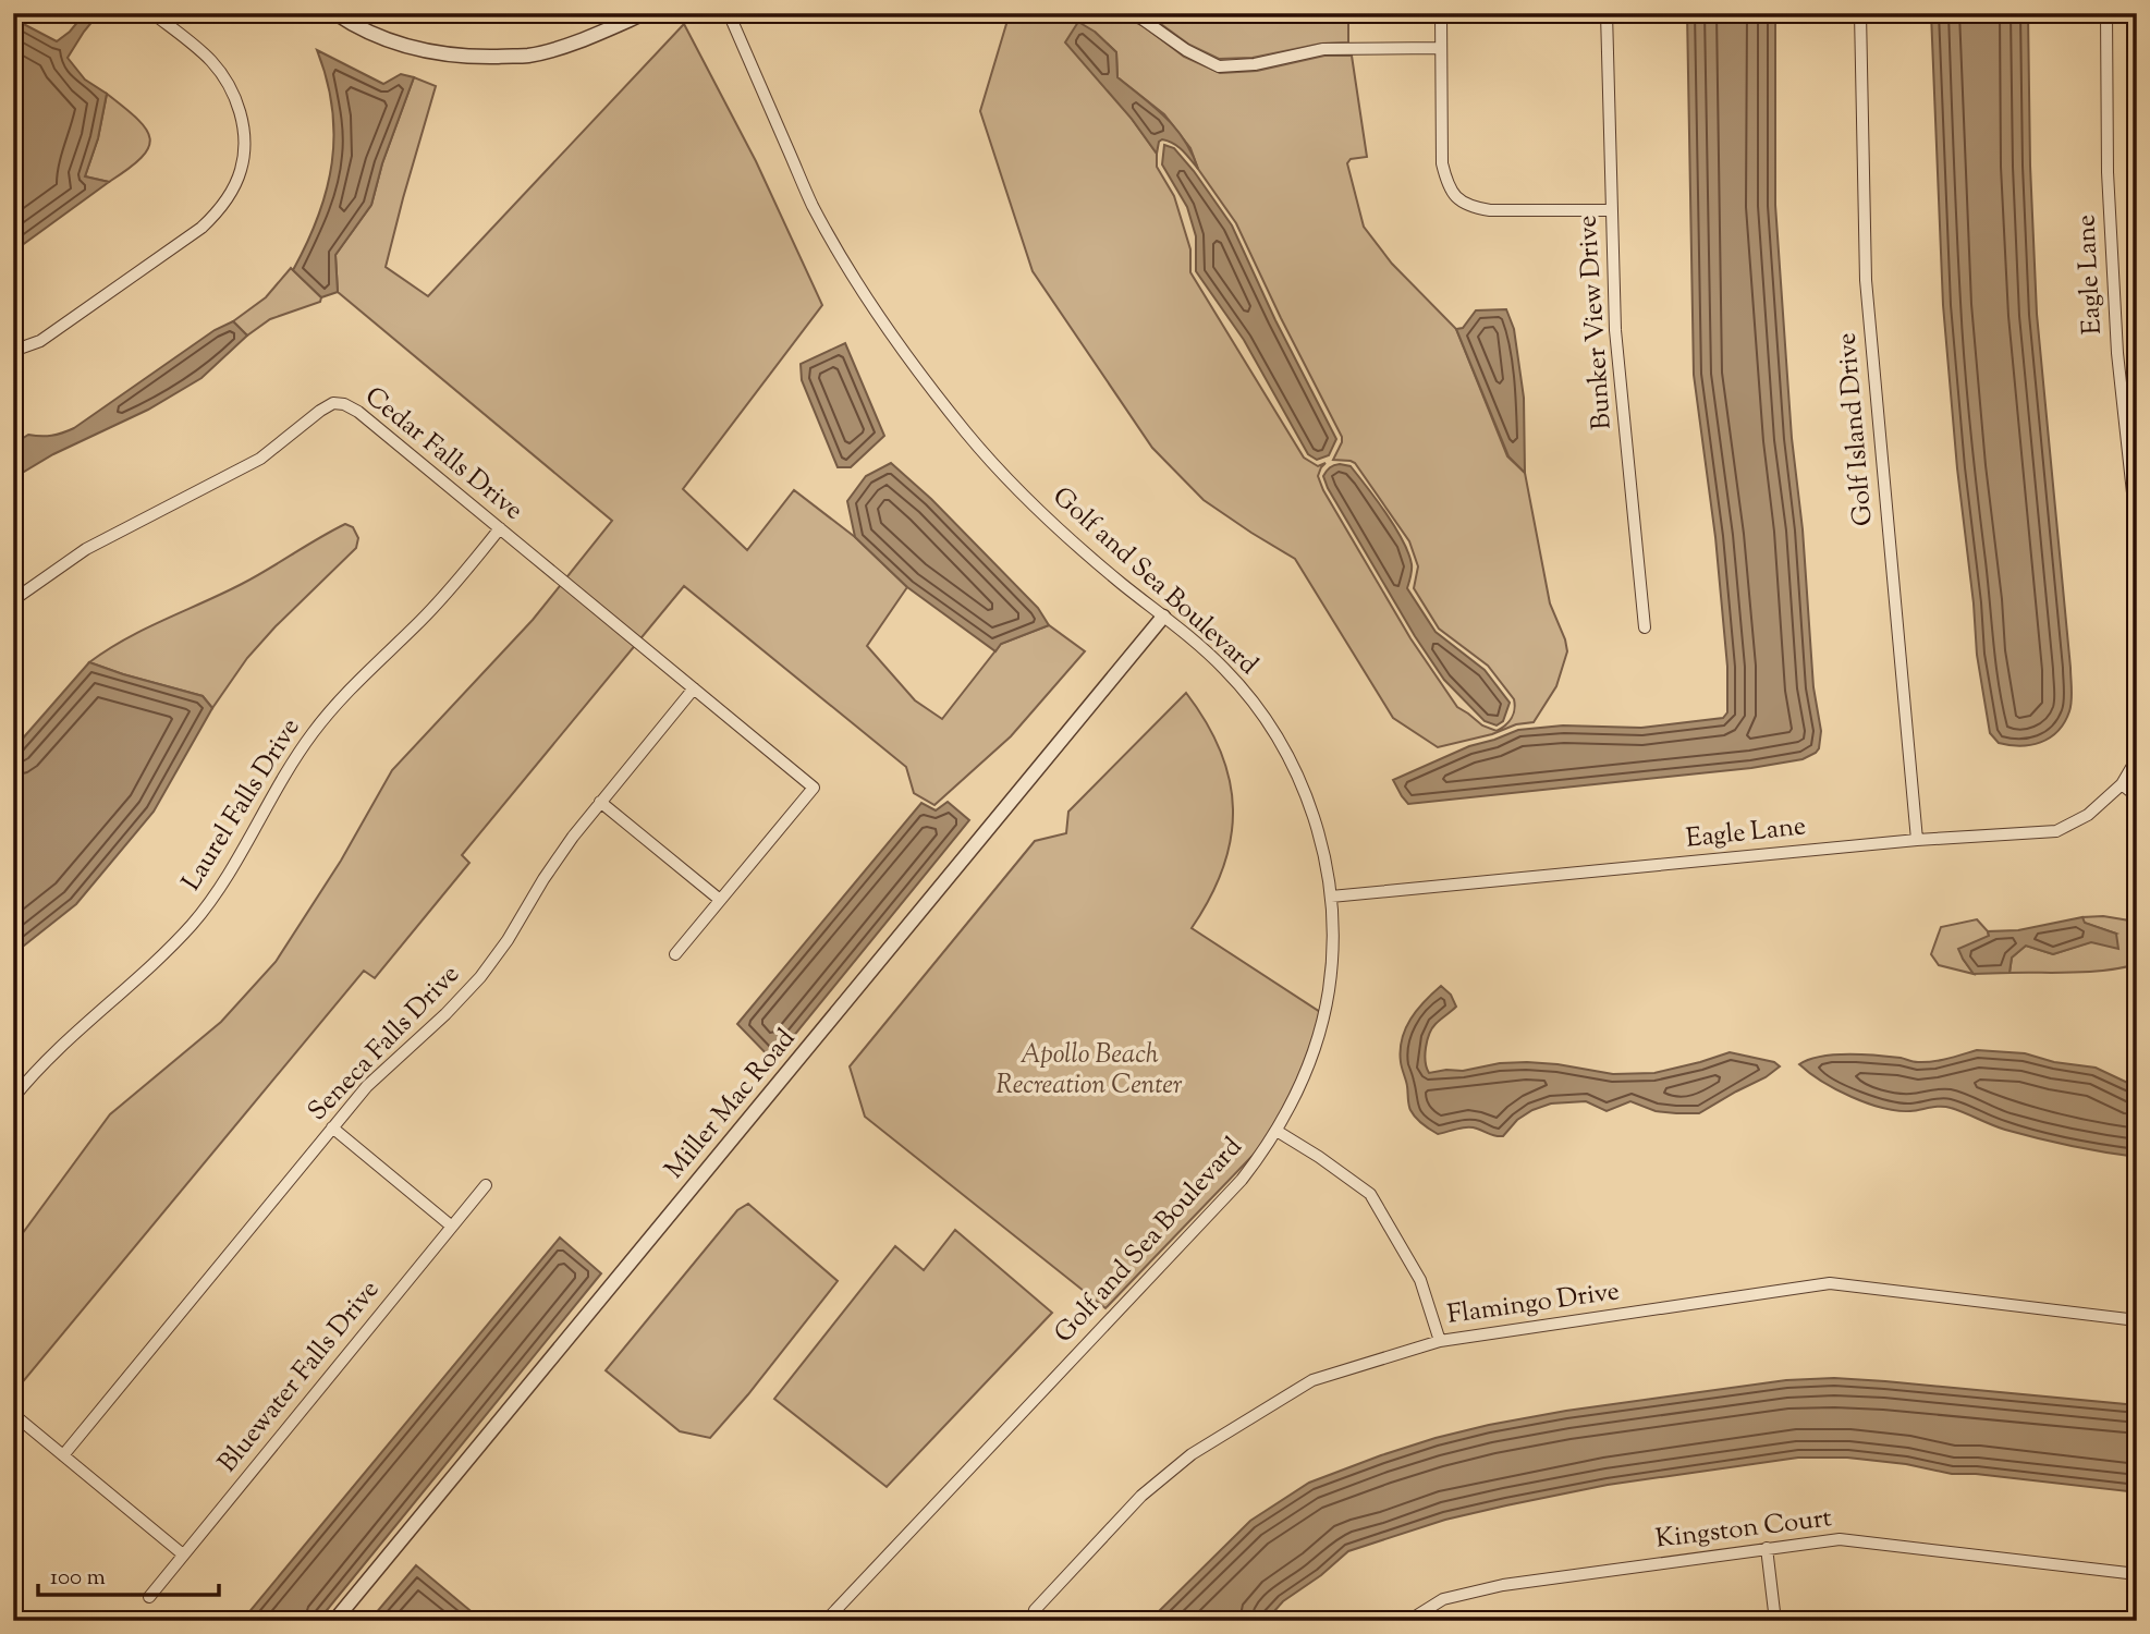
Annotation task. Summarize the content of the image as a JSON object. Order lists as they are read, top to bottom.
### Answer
{
  "streets": {
    "street": [
      "Eagle Lane",
      "Bunker View Drive",
      "Golf Island Drive",
      "Cedar Falls Drive",
      "Golf and Sea Boulevard",
      "Laurel Falls Drive",
      "Seneca Falls Drive",
      "Miller Mac Road",
      "Flamingo Drive",
      "Bluewater Falls Drive",
      "Kingston Court"
    ]
  },
  "crossings": [
    ["Eagle Lane", "Golf Island Drive"],
    ["Eagle Lane", "Golf and Sea Boulevard"],
    ["Cedar Falls Drive", "Laurel Falls Drive"],
    ["Cedar Falls Drive", "Seneca Falls Drive"],
    ["Golf and Sea Boulevard", "Miller Mac Road"]
  ],
  "parks": ["Apollo Beach Recreation Center"],
  "scale_bar": "100 m"
}
